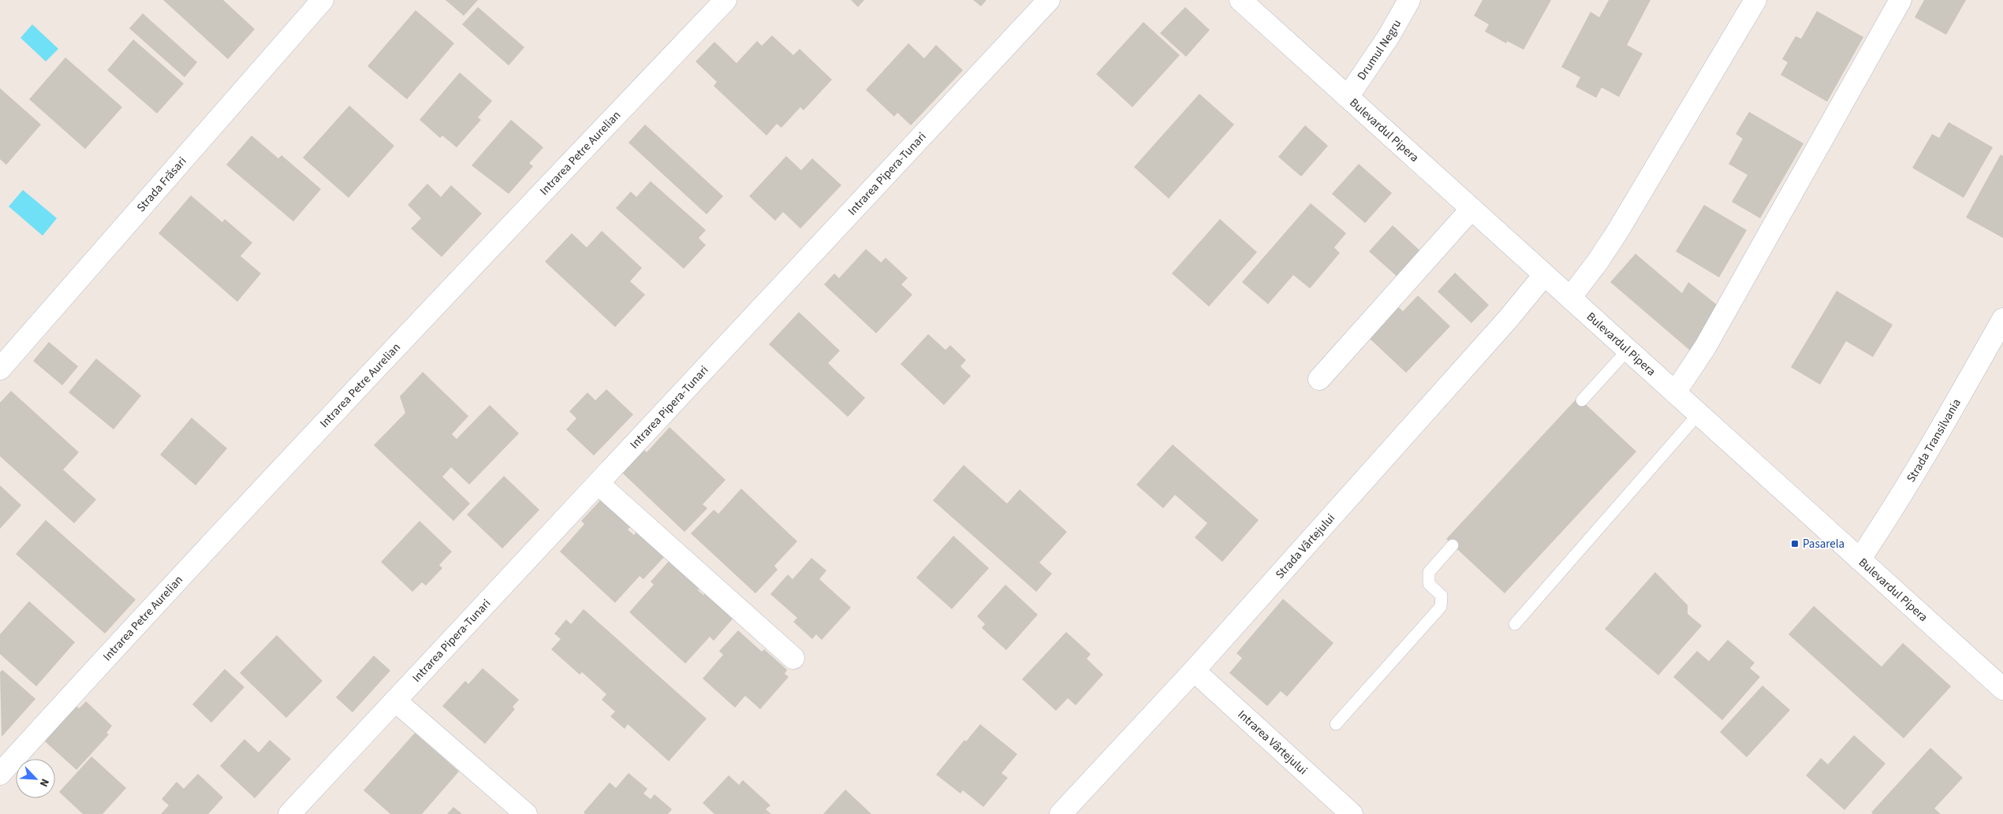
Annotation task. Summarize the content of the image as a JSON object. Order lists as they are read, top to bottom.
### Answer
{
  "streets": {
    "street": [
      "Drumul Negru",
      "Bulevardul Pipera",
      "Intrarea Petre Aurelian",
      "Intrarea Pipera-Tunari",
      "Strada Frăsari",
      "Strada Transilvania",
      "Strada Vârtejului",
      "Intrarea Vârtejului"
    ]
  },
  "crossings": [
    ["Drumul Negru", "Bulevardul Pipera"],
    ["Bulevardul Pipera", "Strada Transilvania"],
    ["Bulevardul Pipera", "Strada Vârtejului"],
    ["Strada Vârtejului", "Intrarea Vârtejului"]
  ],
  "places": {
    "transit": ["Pasarela"]
  },
  "north": "bottom right"
}
